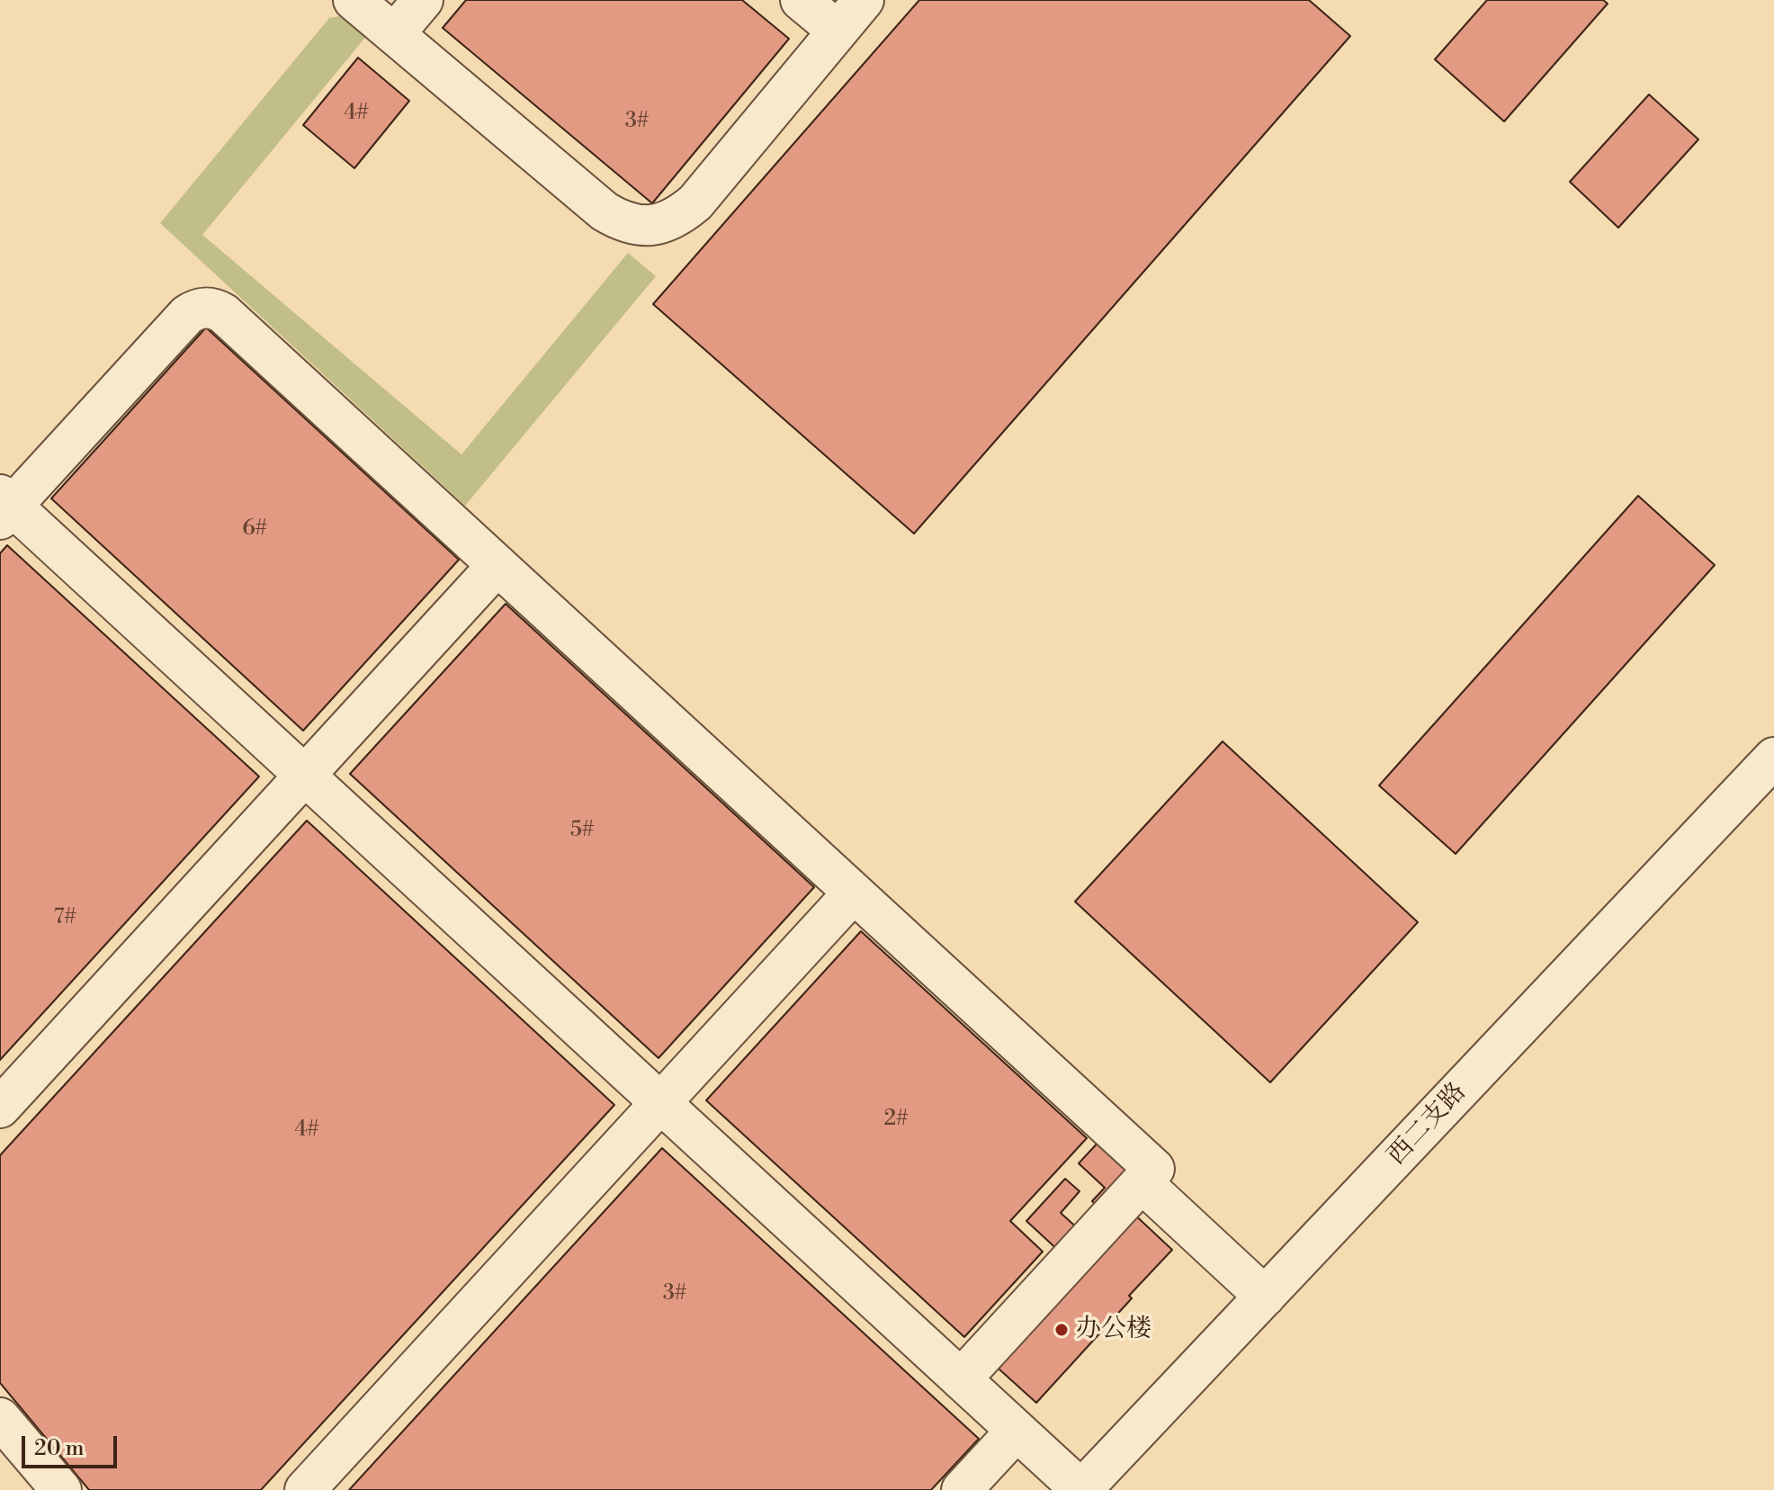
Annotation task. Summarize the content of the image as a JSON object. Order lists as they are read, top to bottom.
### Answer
{
  "streets": {
    "street": ["西二支路"]
  },
  "places": ["办公楼"],
  "house_numbers": [
    "4#",
    "3#",
    "6#",
    "5#",
    "7#",
    "2#",
    "4#",
    "3#"
  ],
  "scale_bar": "20 m"
}
